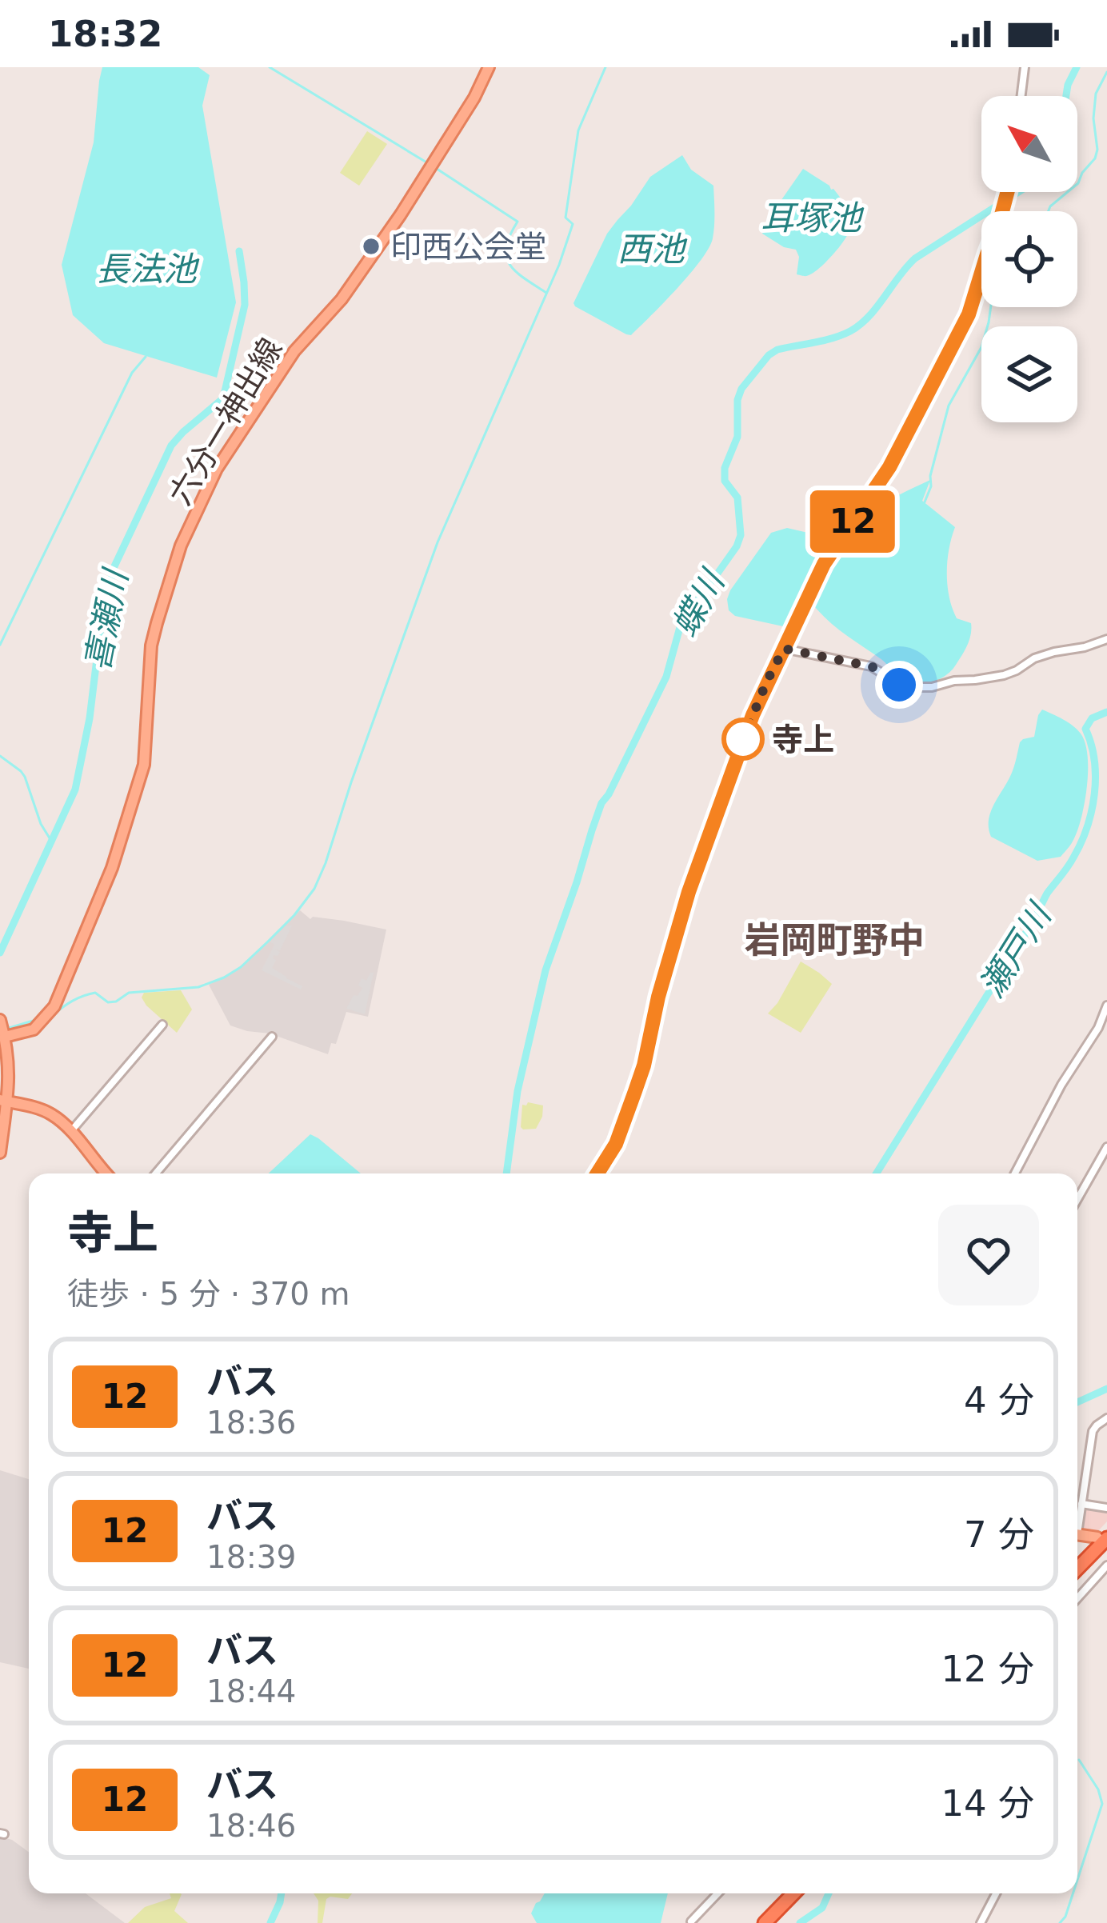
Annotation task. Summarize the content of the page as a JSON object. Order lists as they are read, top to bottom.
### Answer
{
  "streets": {
    "main road": ["六分一神出線"]
  },
  "districts": ["岩岡町野中"],
  "water": [
    "耳塚池",
    "西池",
    "長法池",
    "蝶川",
    "喜瀬川",
    "瀬戸川"
  ],
  "places": ["印西公会堂", "寺上"],
  "lines": ["bus line 12"],
  "north": "top left",
  "page": {
    "status": "18:32",
    "on_map": "12",
    "heading": ["寺上", "徒歩 · 5 分 · 370 m"],
    "list": [
      {
        "mark": "12",
        "name": "バス",
        "note": "18:36",
        "value": "4 分"
      },
      {
        "mark": "12",
        "name": "バス",
        "note": "18:39",
        "value": "7 分"
      },
      {
        "mark": "12",
        "name": "バス",
        "note": "18:44",
        "value": "12 分"
      },
      {
        "mark": "12",
        "name": "バス",
        "note": "18:46",
        "value": "14 分"
      }
    ]
  }
}
